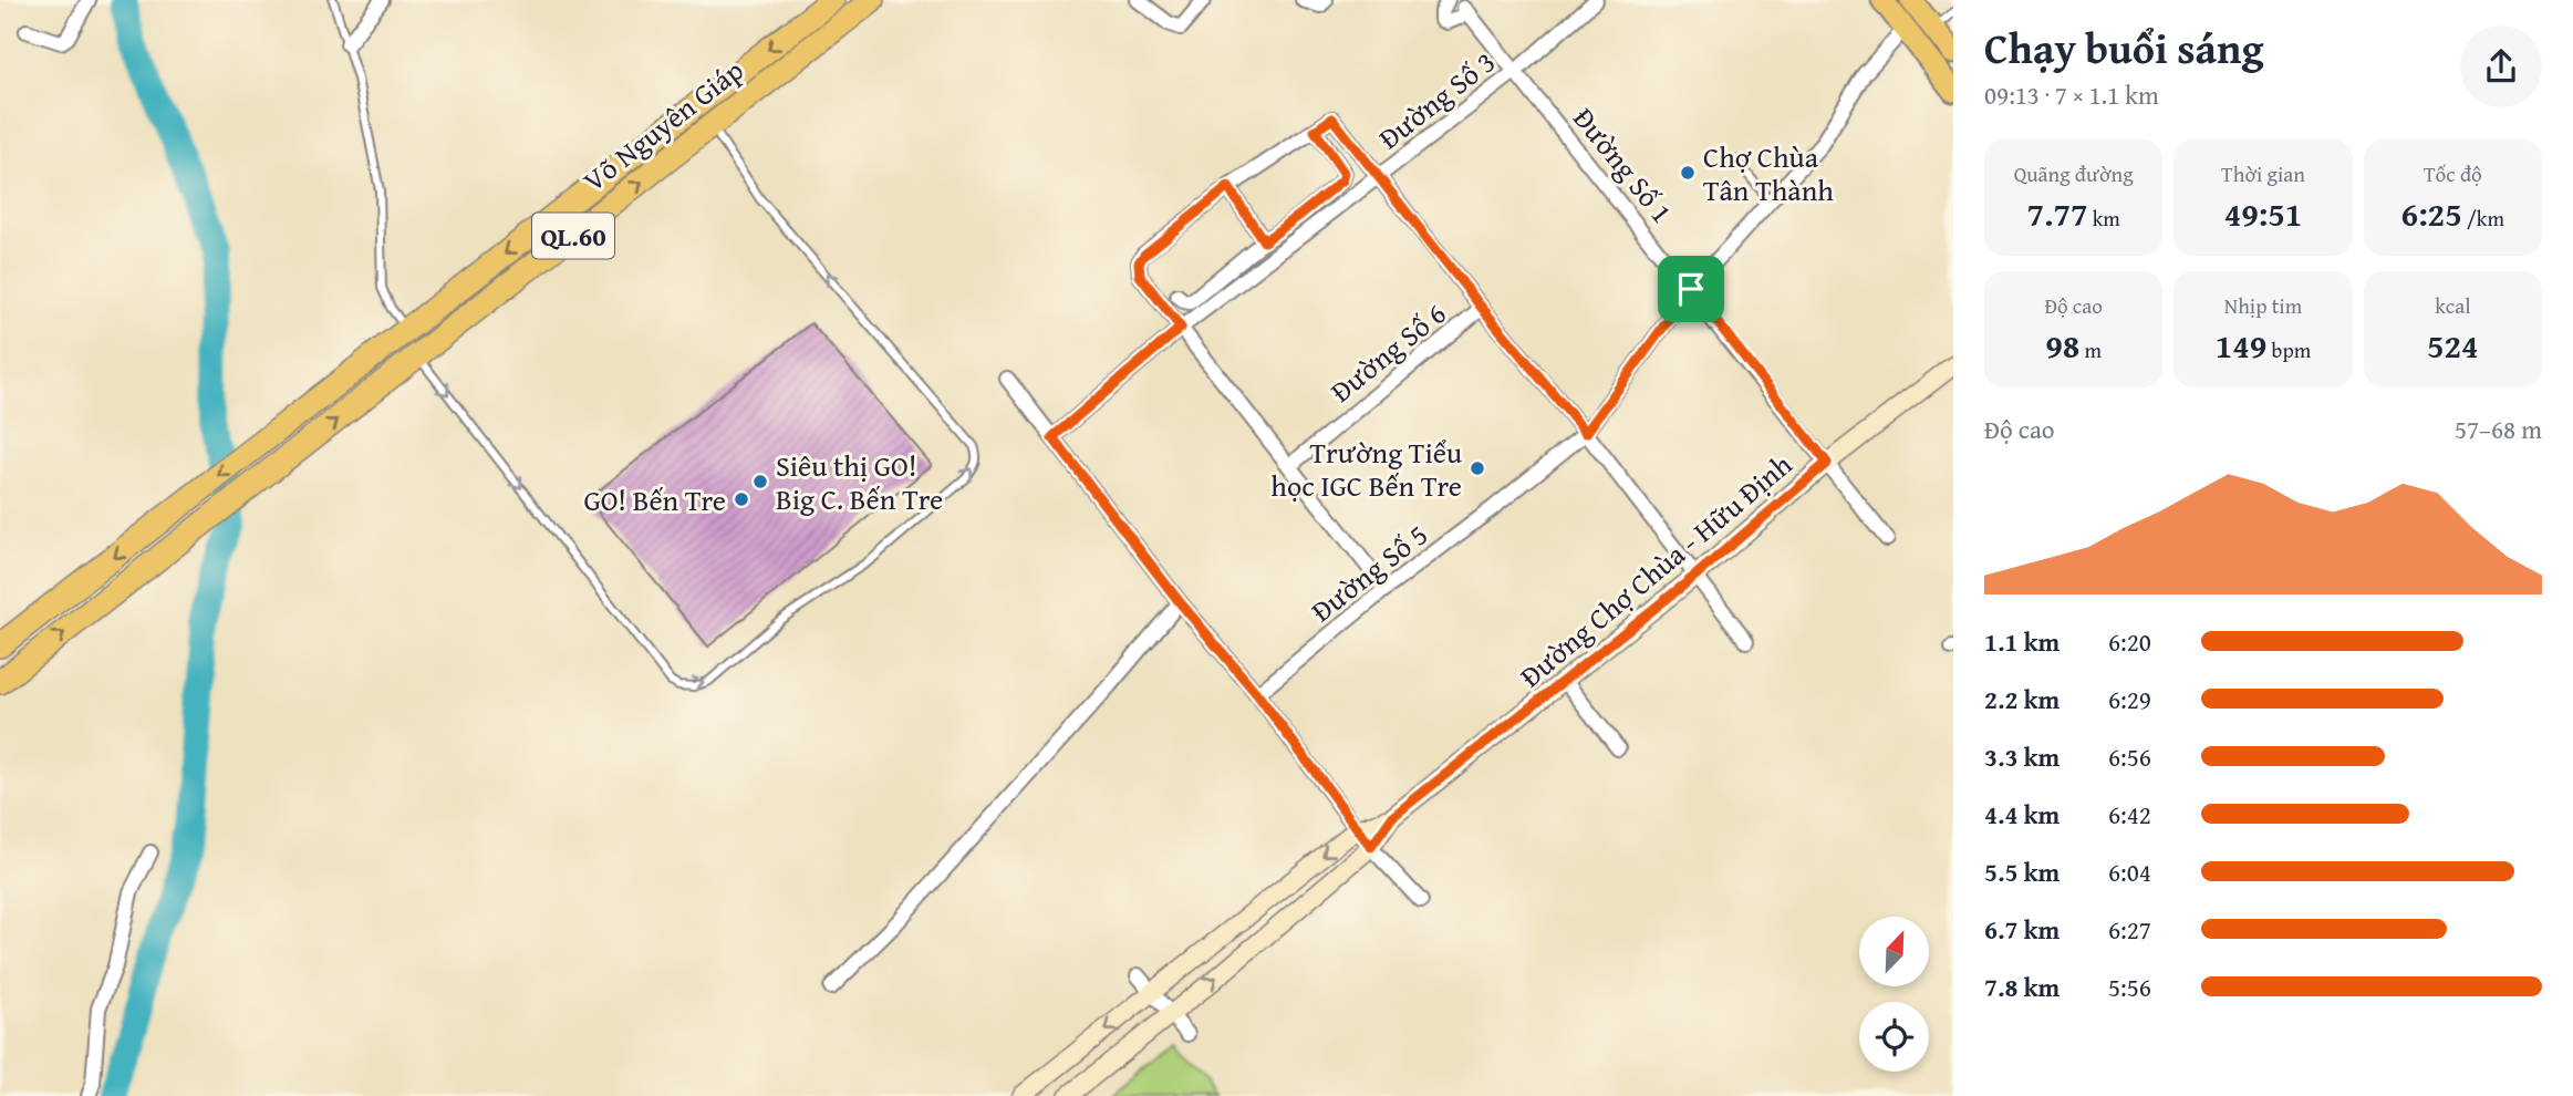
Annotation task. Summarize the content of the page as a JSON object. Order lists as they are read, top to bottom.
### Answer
{
  "streets": {
    "highway": ["Võ Nguyên Giáp", "QL.60"],
    "street": [
      "Đường Số 3",
      "Đường Số 1",
      "Đường Số 6",
      "Đường Chợ Chùa - Hữu Định",
      "Đường Số 5"
    ]
  },
  "crossings": [
    ["Đường Số 3", "Đường Số 1"],
    ["Đường Số 1", "Đường Chợ Chùa - Hữu Định"],
    ["Đường Số 1", "Đường Số 5"]
  ],
  "places": [
    "Chợ Chùa Tân Thành",
    "Trường Tiểu học IGC Bến Tre",
    "Siêu thị GO! Big C. Bến Tre",
    "GO! Bến Tre"
  ],
  "north": "top right",
  "page": {
    "heading": ["Chạy buổi sáng", "09:13 · 7 × 1.1 km"],
    "stats": [
      ["Quãng đường", "7.77 km"],
      ["Thời gian", "49:51"],
      ["Tốc độ", "6:25 /km"],
      ["Độ cao", "98 m"],
      ["Nhịp tim", "149 bpm"],
      ["kcal", "524"]
    ],
    "chart": ["Độ cao", "57–68 m"],
    "list": [
      {
        "name": "1.1 km",
        "note": "6:20"
      },
      {
        "name": "2.2 km",
        "note": "6:29"
      },
      {
        "name": "3.3 km",
        "note": "6:56"
      },
      {
        "name": "4.4 km",
        "note": "6:42"
      },
      {
        "name": "5.5 km",
        "note": "6:04"
      },
      {
        "name": "6.7 km",
        "note": "6:27"
      },
      {
        "name": "7.8 km",
        "note": "5:56"
      }
    ]
  }
}
